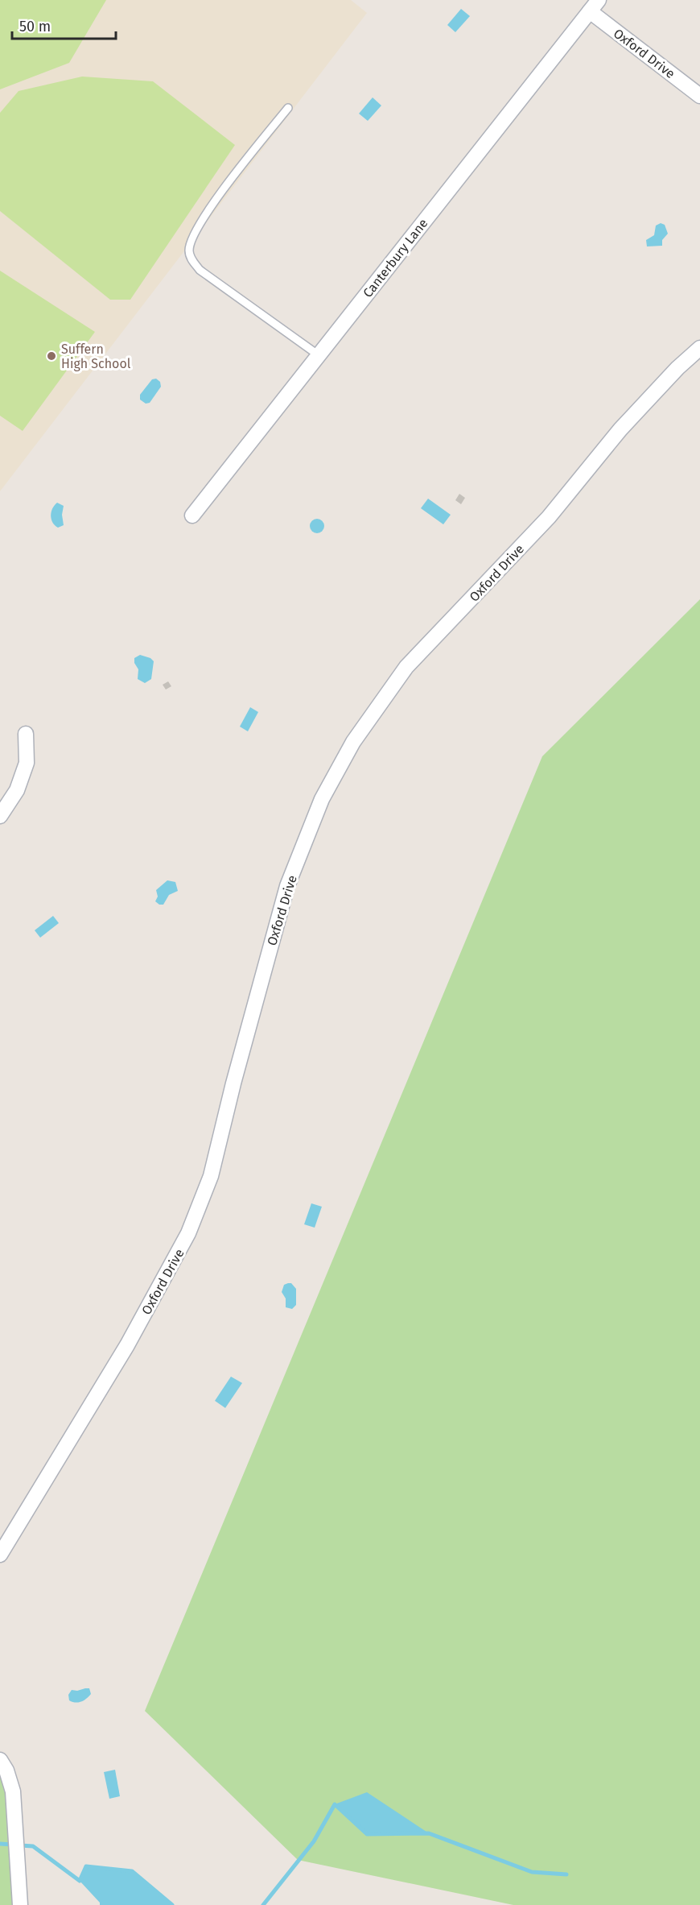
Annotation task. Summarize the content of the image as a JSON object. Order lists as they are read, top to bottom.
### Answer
{
  "streets": {
    "street": ["Oxford Drive", "Canterbury Lane"]
  },
  "crossings": [
    ["Oxford Drive", "Canterbury Lane"]
  ],
  "places": ["Suffern High School"],
  "scale_bar": "50 m"
}
